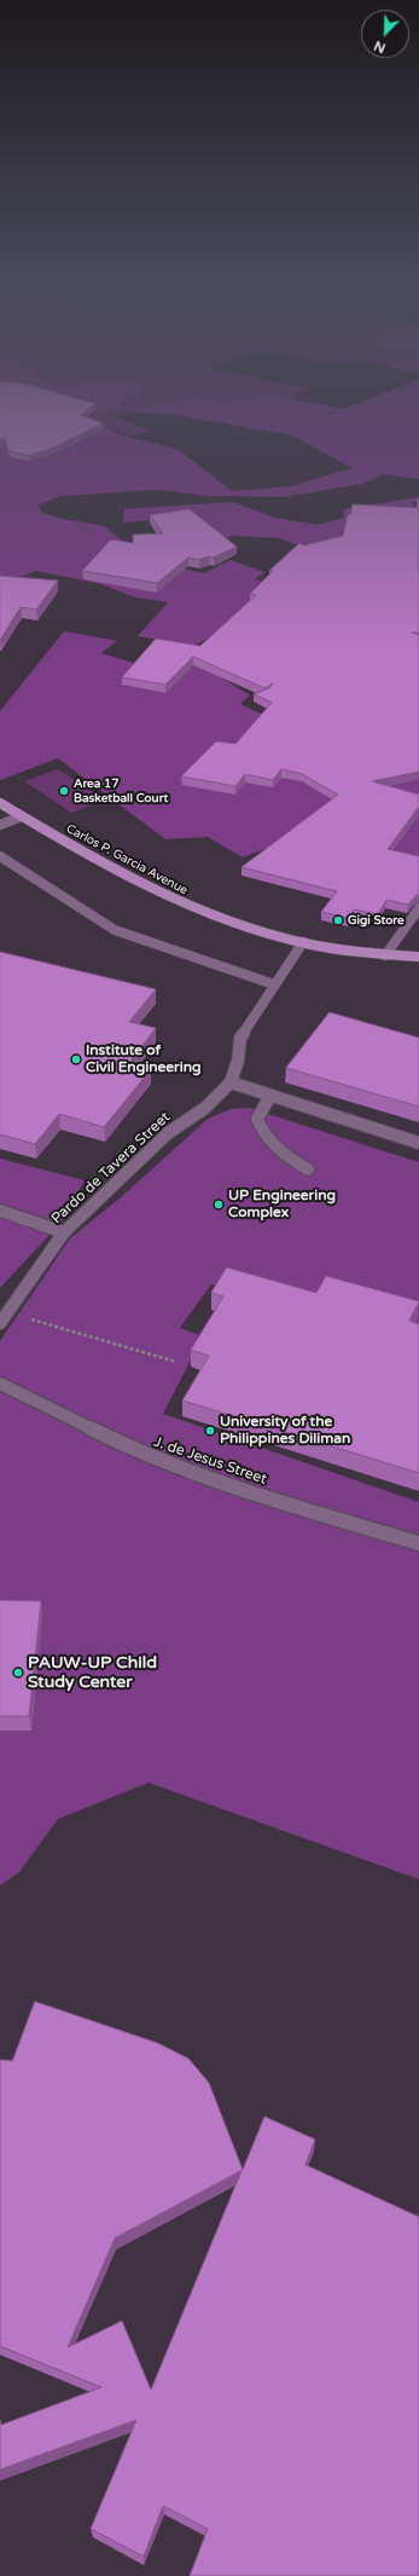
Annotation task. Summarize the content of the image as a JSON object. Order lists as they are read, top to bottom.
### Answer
{
  "streets": {
    "main road": ["Carlos P. Garcia Avenue"],
    "street": ["Pardo de Tavera Street", "J. de Jesus Street"]
  },
  "crossings": [
    ["Carlos P. Garcia Avenue", "Pardo de Tavera Street"]
  ],
  "places": [
    "Area 17 Basketball Court",
    "Gigi Store",
    "Institute of Civil Engineering",
    "UP Engineering Complex",
    "University of the Philippines Diliman",
    "PAUW-UP Child Study Center"
  ],
  "north": "bottom left"
}
